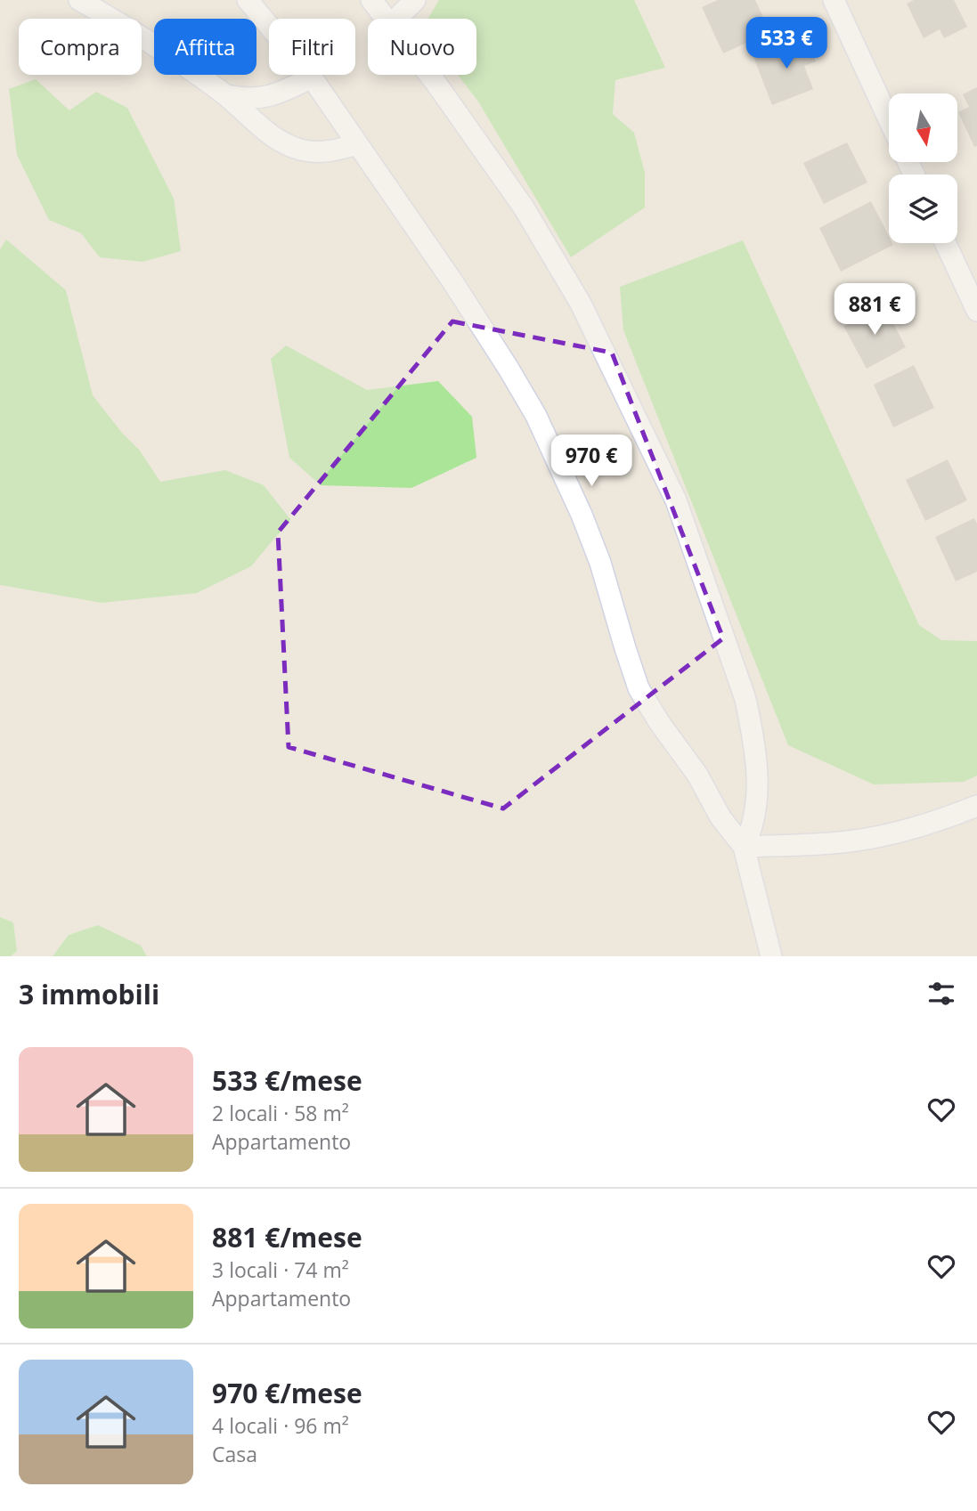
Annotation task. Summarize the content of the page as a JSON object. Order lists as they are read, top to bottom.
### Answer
{
  "north": "bottom",
  "page": {
    "price": ["533 €", "881 €", "970 €"],
    "chip": [
      "Compra",
      "Affitta",
      "Filtri",
      "Nuovo"
    ],
    "heading": "3 immobili",
    "list": [
      {
        "name": "533 €/mese",
        "note": "2 locali · 58 m² · Appartamento"
      },
      {
        "name": "881 €/mese",
        "note": "3 locali · 74 m² · Appartamento"
      },
      {
        "name": "970 €/mese",
        "note": "4 locali · 96 m² · Casa"
      }
    ]
  }
}
